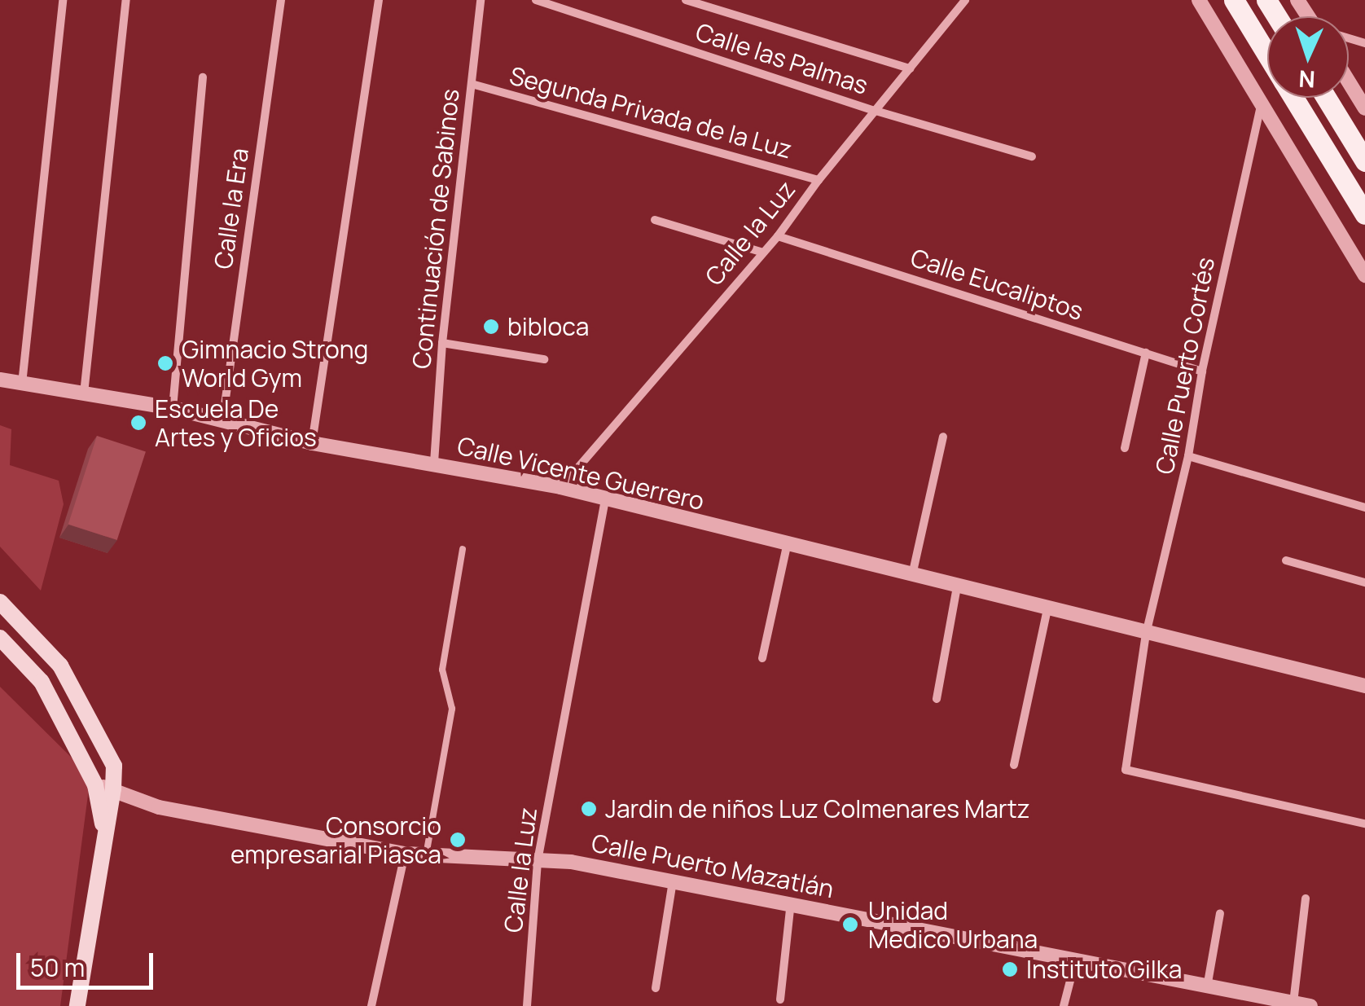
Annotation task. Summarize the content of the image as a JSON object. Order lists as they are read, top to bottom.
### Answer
{
  "streets": {
    "street": [
      "Calle las Palmas",
      "Segunda Privada de la Luz",
      "Calle la Era",
      "Continuación de Sabinos",
      "Calle la Luz",
      "Calle Eucaliptos",
      "Calle Puerto Cortés",
      "Calle Vicente Guerrero",
      "Calle Puerto Mazatlán"
    ]
  },
  "crossings": [
    ["Calle las Palmas", "Calle la Luz"],
    ["Segunda Privada de la Luz", "Continuación de Sabinos"],
    ["Segunda Privada de la Luz", "Calle la Luz"],
    ["Calle la Era", "Calle Vicente Guerrero"],
    ["Continuación de Sabinos", "Calle Vicente Guerrero"],
    ["Calle la Luz", "Calle Eucaliptos"],
    ["Calle la Luz", "Calle Vicente Guerrero"],
    ["Calle la Luz", "Calle Puerto Mazatlán"],
    ["Calle Eucaliptos", "Calle Puerto Cortés"],
    ["Calle Puerto Cortés", "Calle Vicente Guerrero"]
  ],
  "places": [
    "bibloca",
    "Gimnacio Strong World Gym",
    "Escuela De Artes y Oficios",
    "Jardin de niños Luz Colmenares Martz",
    "Consorcio empresarial Piasca",
    "Unidad Medico Urbana",
    "Instituto Gilka"
  ],
  "scale_bar": "50 m",
  "north": "bottom"
}
